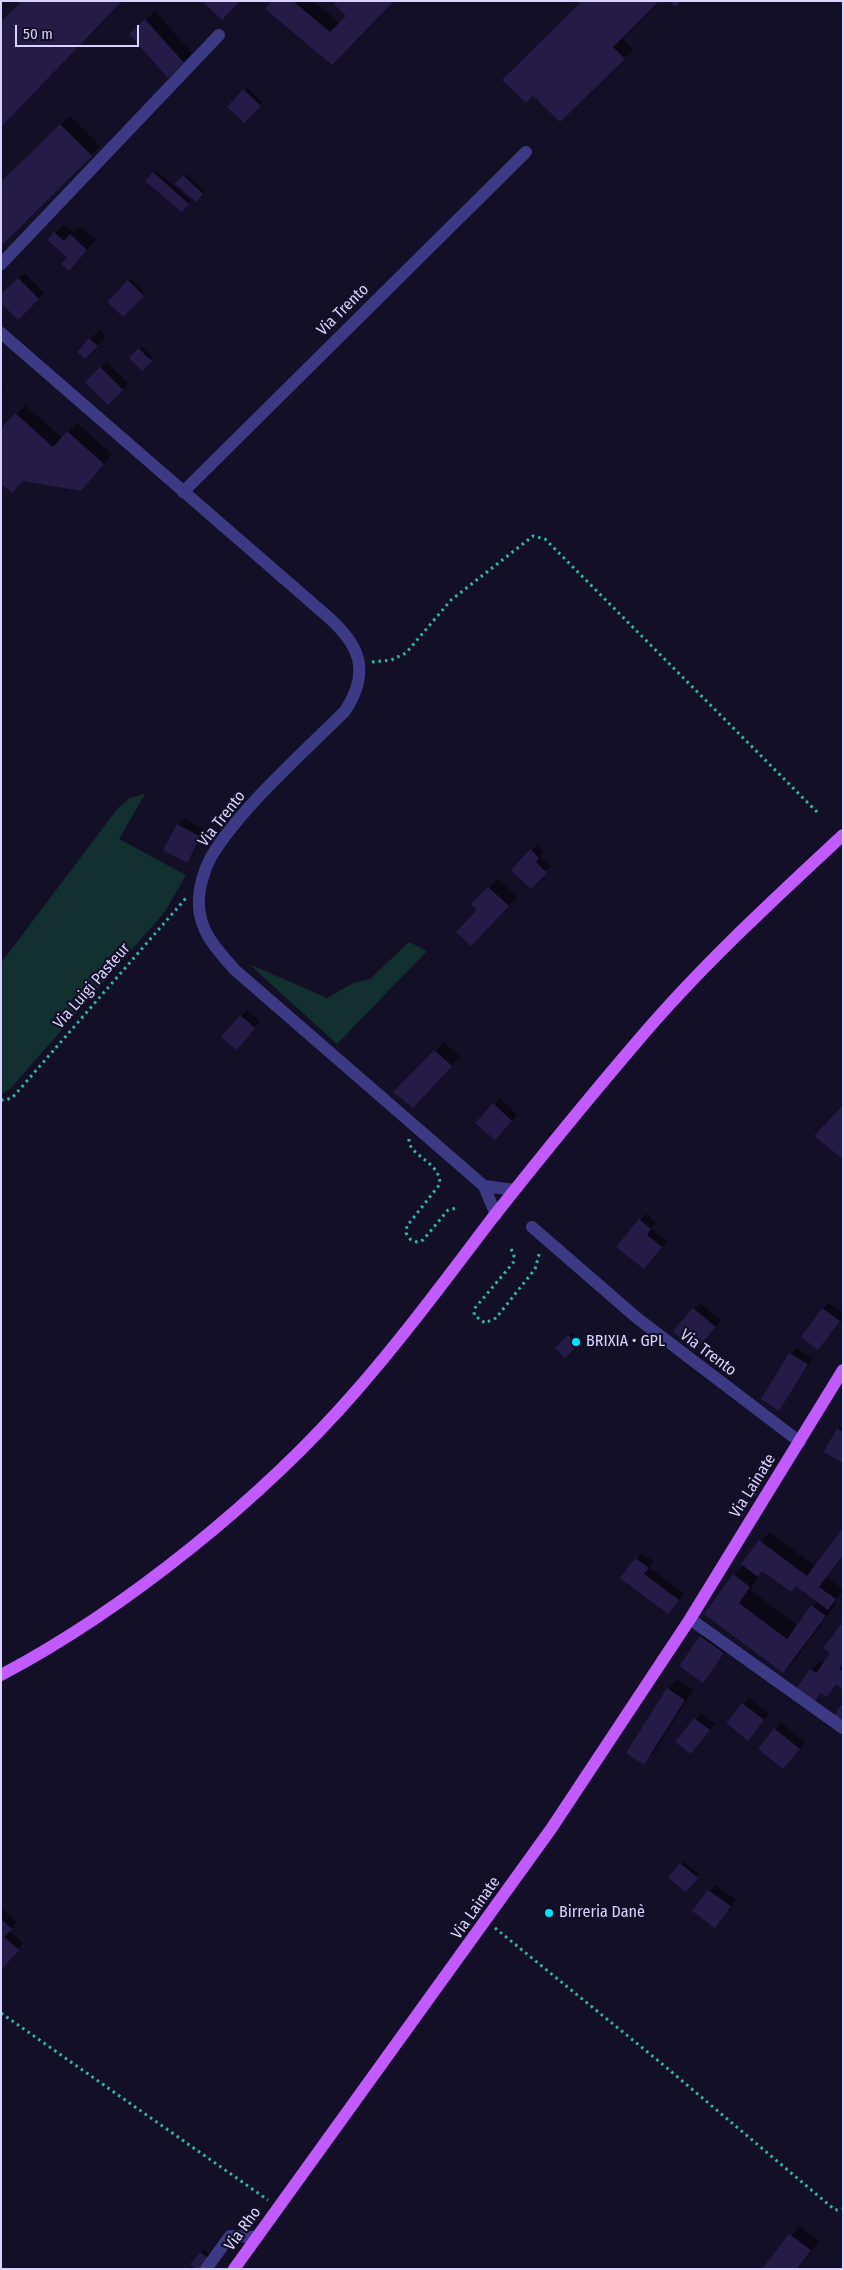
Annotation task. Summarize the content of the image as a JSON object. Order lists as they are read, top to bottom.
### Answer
{
  "streets": {
    "main road": ["Via Lainate", "Via Rho"],
    "street": ["Via Trento"],
    "path": ["Via Luigi Pasteur"]
  },
  "crossings": [
    ["Via Trento", "Via Luigi Pasteur"],
    ["Via Trento", "Via Lainate"],
    ["Via Lainate", "Via Rho"]
  ],
  "places": ["BRIXIA • GPL", "Birreria Danè"],
  "scale_bar": "50 m"
}
